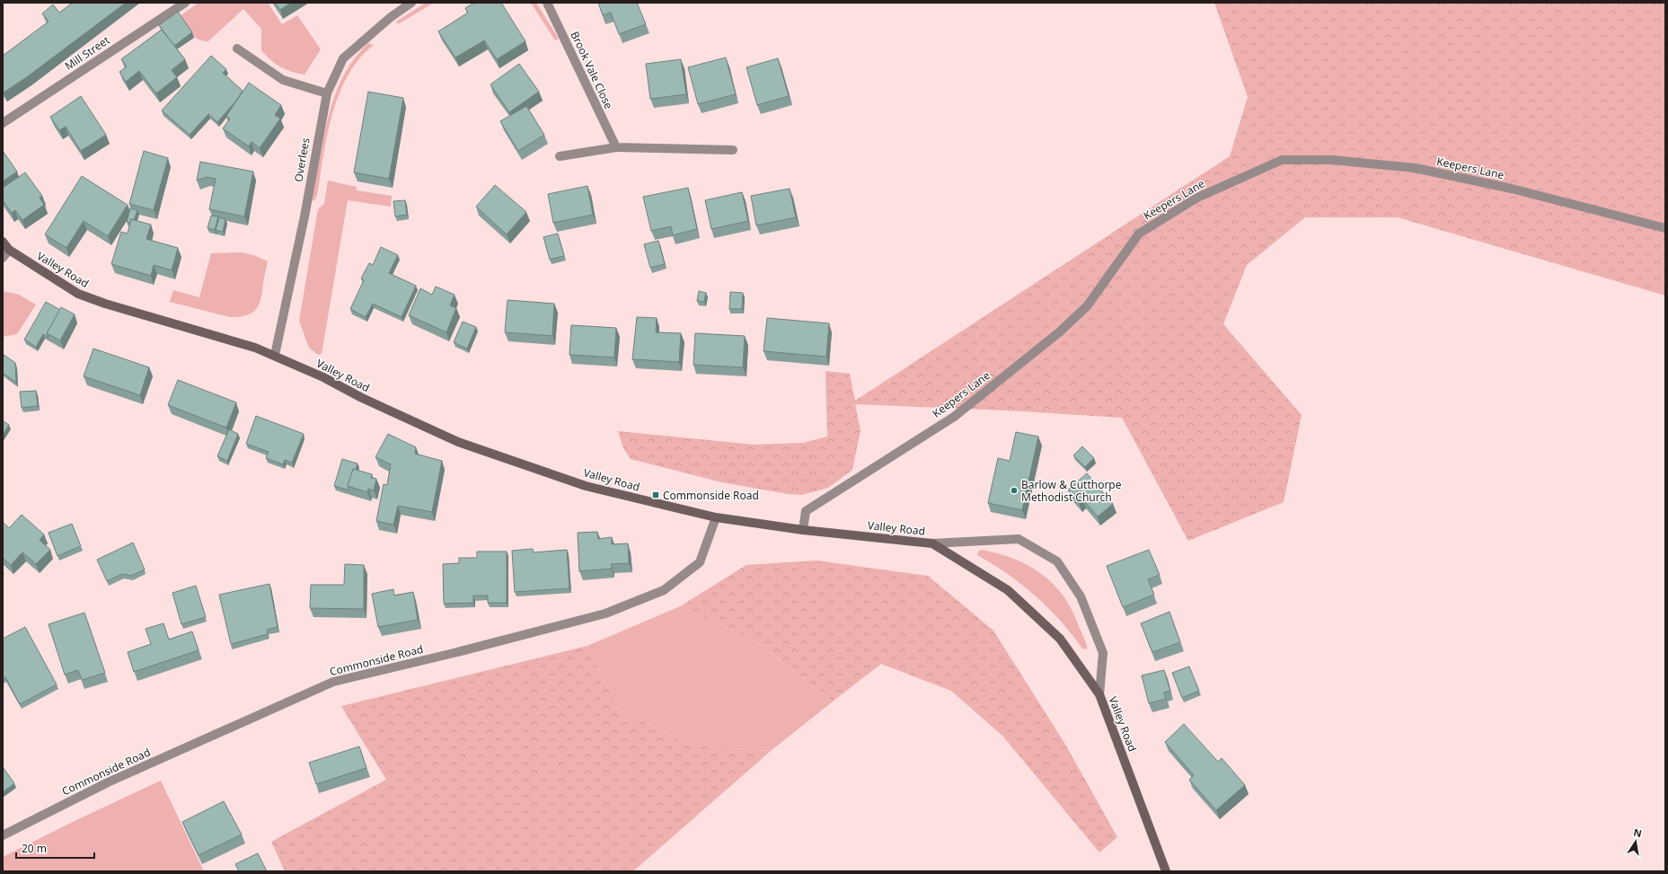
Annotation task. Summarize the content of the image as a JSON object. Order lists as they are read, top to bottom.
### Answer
{
  "streets": {
    "main road": ["Valley Road"],
    "street": [
      "Mill Street",
      "Brook Vale Close",
      "Overlees",
      "Keepers Lane",
      "Commonside Road"
    ]
  },
  "crossings": [
    ["Overlees", "Valley Road"],
    ["Keepers Lane", "Valley Road"],
    ["Valley Road", "Commonside Road"]
  ],
  "places": {
    "other": ["Barlow & Cutthorpe Methodist Church"],
    "transit": ["Commonside Road"]
  },
  "scale_bar": "20 m",
  "north": "top"
}
